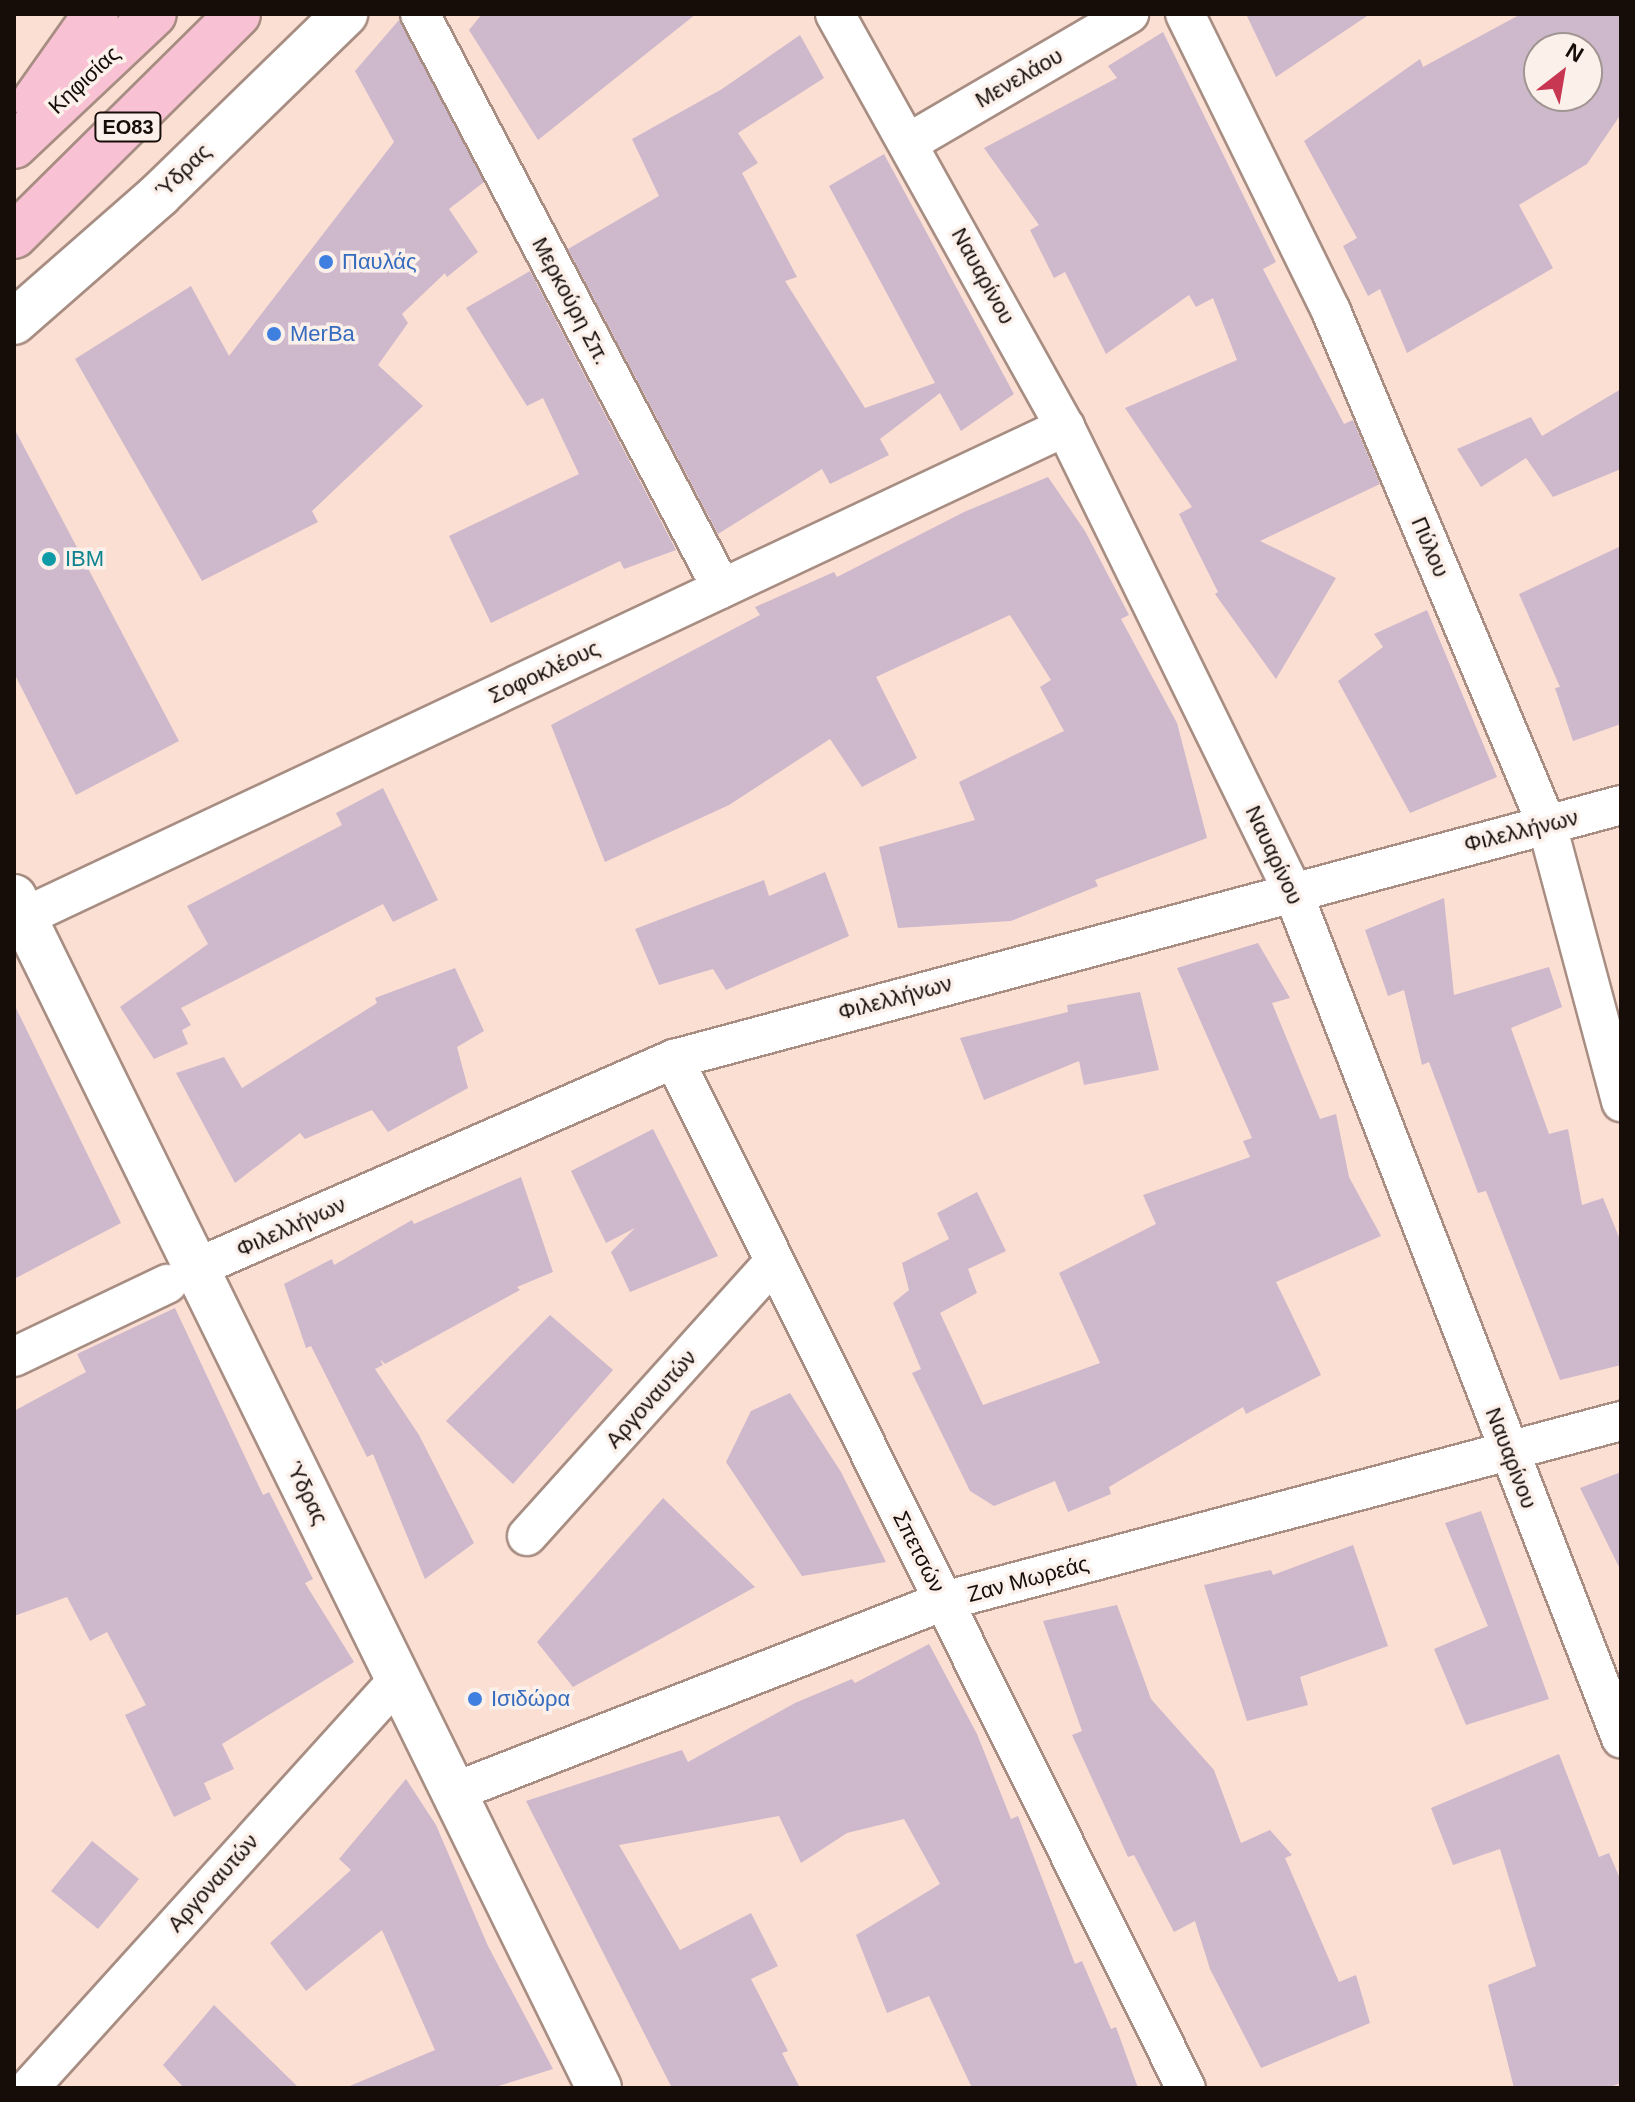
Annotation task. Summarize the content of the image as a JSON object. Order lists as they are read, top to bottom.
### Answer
{
  "streets": {
    "main road": ["Κηφισίας", "ΕΟ83"],
    "street": [
      "Μενελάου",
      "Ύδρας",
      "Ναυαρίνου",
      "Μερκούρη Σπ.",
      "Πύλου",
      "Σοφοκλέους",
      "Φιλελλήνων",
      "Αργοναυτών",
      "Σπετσών",
      "Ζαν Μωρεάς"
    ]
  },
  "crossings": [
    ["Μενελάου", "Ναυαρίνου"],
    ["Ύδρας", "Σοφοκλέους"],
    ["Ύδρας", "Φιλελλήνων"],
    ["Ύδρας", "Αργοναυτών"],
    ["Ύδρας", "Ζαν Μωρεάς"],
    ["Ναυαρίνου", "Σοφοκλέους"],
    ["Ναυαρίνου", "Φιλελλήνων"],
    ["Ναυαρίνου", "Ζαν Μωρεάς"],
    ["Μερκούρη Σπ.", "Σοφοκλέους"],
    ["Πύλου", "Φιλελλήνων"],
    ["Φιλελλήνων", "Σπετσών"],
    ["Αργοναυτών", "Σπετσών"],
    ["Σπετσών", "Ζαν Μωρεάς"]
  ],
  "places": [
    "Παυλάς",
    "MerBa",
    "IBM",
    "Ισιδώρα"
  ],
  "north": "top right"
}
